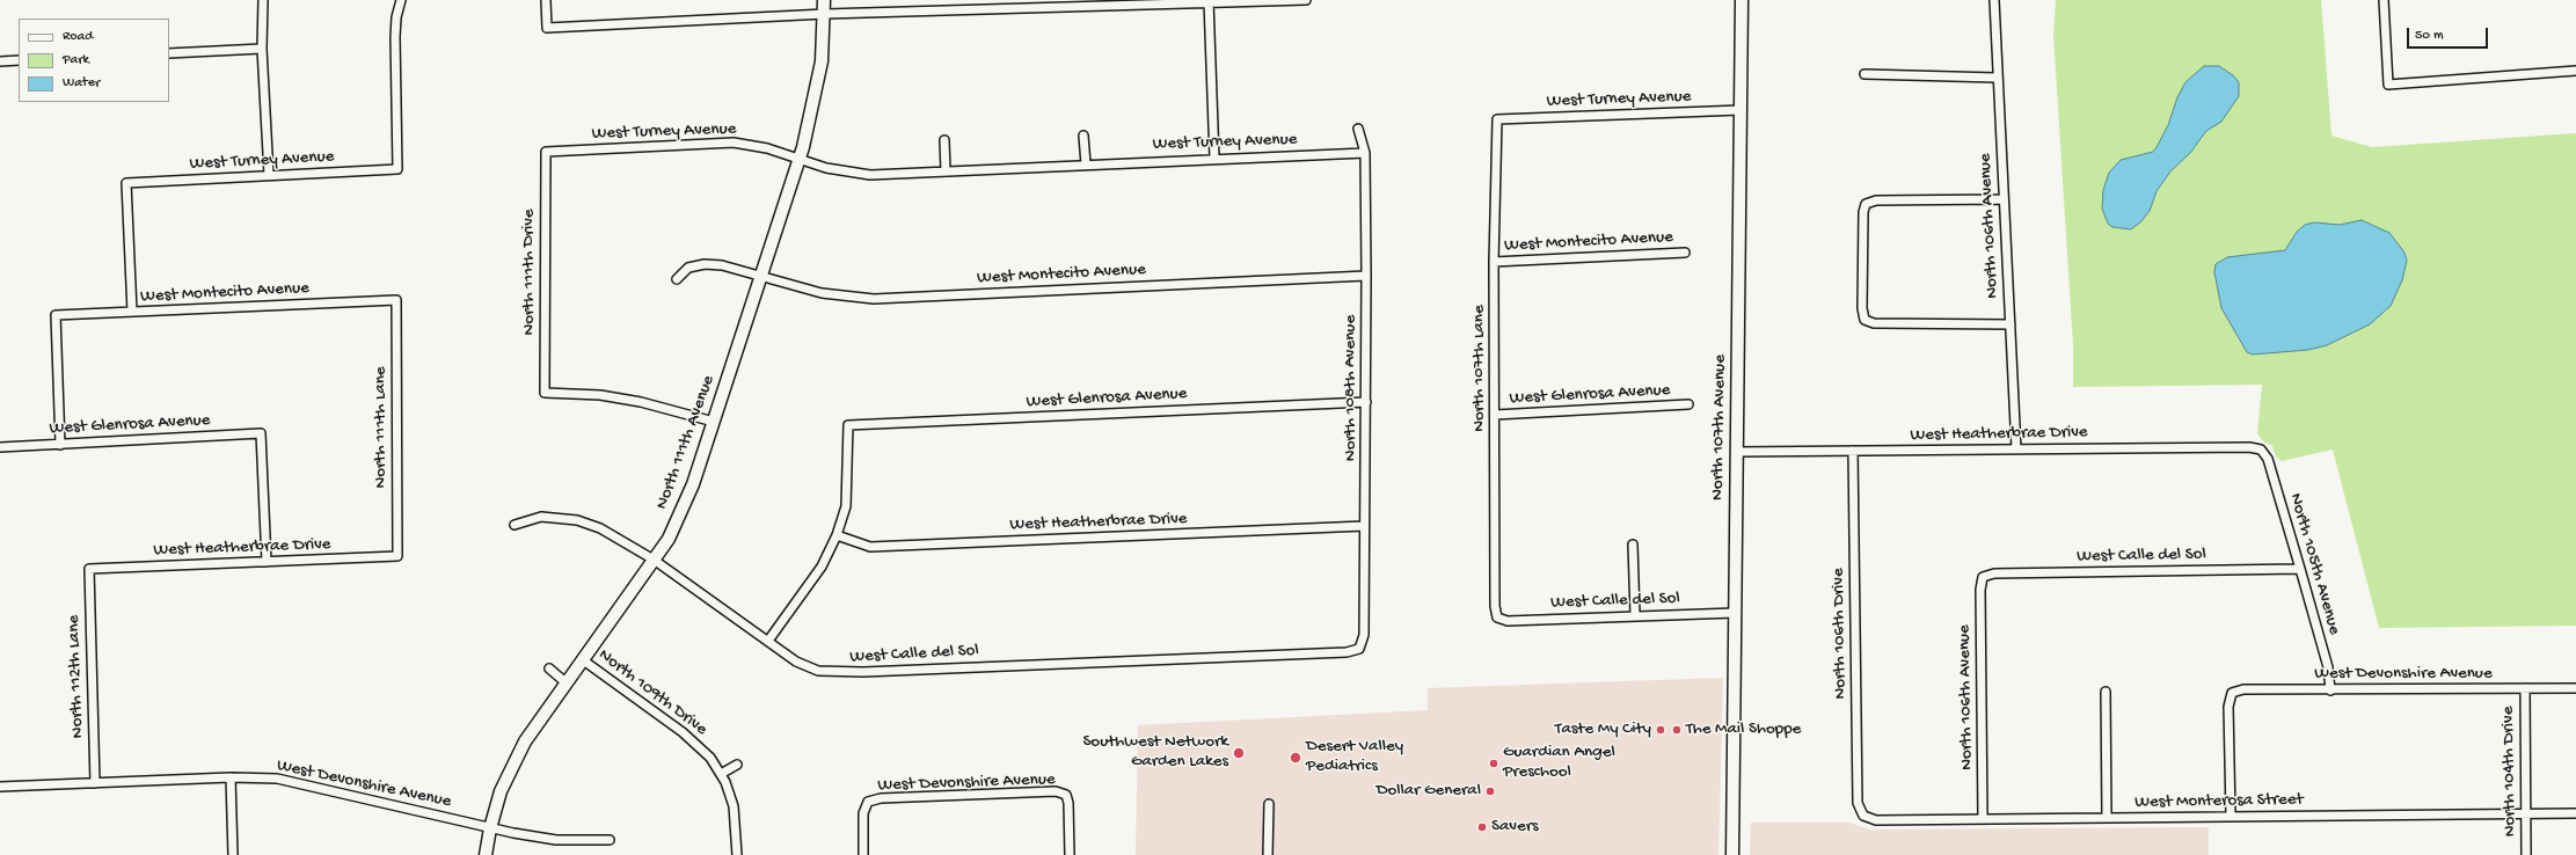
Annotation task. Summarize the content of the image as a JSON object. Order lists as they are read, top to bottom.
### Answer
{
  "streets": {
    "street": [
      "West Turney Avenue",
      "North 106th Avenue",
      "West Montecito Avenue",
      "North 111th Drive",
      "North 107th Lane",
      "North 108th Avenue",
      "West Glenrosa Avenue",
      "North 111th Lane",
      "North 107th Avenue",
      "West Heatherbrae Drive",
      "North 111th Avenue",
      "West Calle del Sol",
      "North 105th Avenue",
      "North 106th Drive",
      "West Devonshire Avenue",
      "North 112th Lane",
      "North 109th Drive",
      "North 104th Drive",
      "West Monterosa Street"
    ]
  },
  "crossings": [
    ["West Turney Avenue", "West Montecito Avenue"],
    ["West Turney Avenue", "North 111th Drive"],
    ["West Turney Avenue", "North 107th Lane"],
    ["West Turney Avenue", "North 108th Avenue"],
    ["West Turney Avenue", "North 107th Avenue"],
    ["West Turney Avenue", "North 111th Avenue"],
    ["North 106th Avenue", "West Heatherbrae Drive"],
    ["North 106th Avenue", "West Calle del Sol"],
    ["North 106th Avenue", "West Monterosa Street"],
    ["West Montecito Avenue", "North 107th Lane"],
    ["West Montecito Avenue", "North 108th Avenue"],
    ["West Montecito Avenue", "West Glenrosa Avenue"],
    ["West Montecito Avenue", "North 111th Lane"],
    ["West Montecito Avenue", "North 111th Avenue"],
    ["North 111th Drive", "North 111th Avenue"],
    ["North 107th Lane", "West Glenrosa Avenue"],
    ["North 107th Lane", "West Calle del Sol"],
    ["North 108th Avenue", "West Glenrosa Avenue"],
    ["North 108th Avenue", "West Heatherbrae Drive"],
    ["North 108th Avenue", "West Calle del Sol"],
    ["West Glenrosa Avenue", "West Heatherbrae Drive"],
    ["North 111th Lane", "West Heatherbrae Drive"],
    ["North 107th Avenue", "West Heatherbrae Drive"],
    ["North 107th Avenue", "West Calle del Sol"],
    ["West Heatherbrae Drive", "North 105th Avenue"],
    ["West Heatherbrae Drive", "North 106th Drive"],
    ["West Heatherbrae Drive", "North 112th Lane"],
    ["North 111th Avenue", "West Calle del Sol"],
    ["North 111th Avenue", "West Devonshire Avenue"],
    ["North 111th Avenue", "North 109th Drive"],
    ["West Calle del Sol", "North 105th Avenue"],
    ["North 105th Avenue", "West Devonshire Avenue"],
    ["North 106th Drive", "West Monterosa Street"],
    ["West Devonshire Avenue", "North 112th Lane"],
    ["West Devonshire Avenue", "North 104th Drive"],
    ["West Devonshire Avenue", "West Monterosa Street"],
    ["North 104th Drive", "West Monterosa Street"]
  ],
  "places": [
    "Taste My City",
    "The Mail Shoppe",
    "Southwest Network Garden Lakes",
    "Desert Valley Pediatrics",
    "Guardian Angel Preschool",
    "Dollar General",
    "Savers"
  ],
  "legend": ["Road", "Park", "Water"],
  "scale_bar": "50 m"
}
